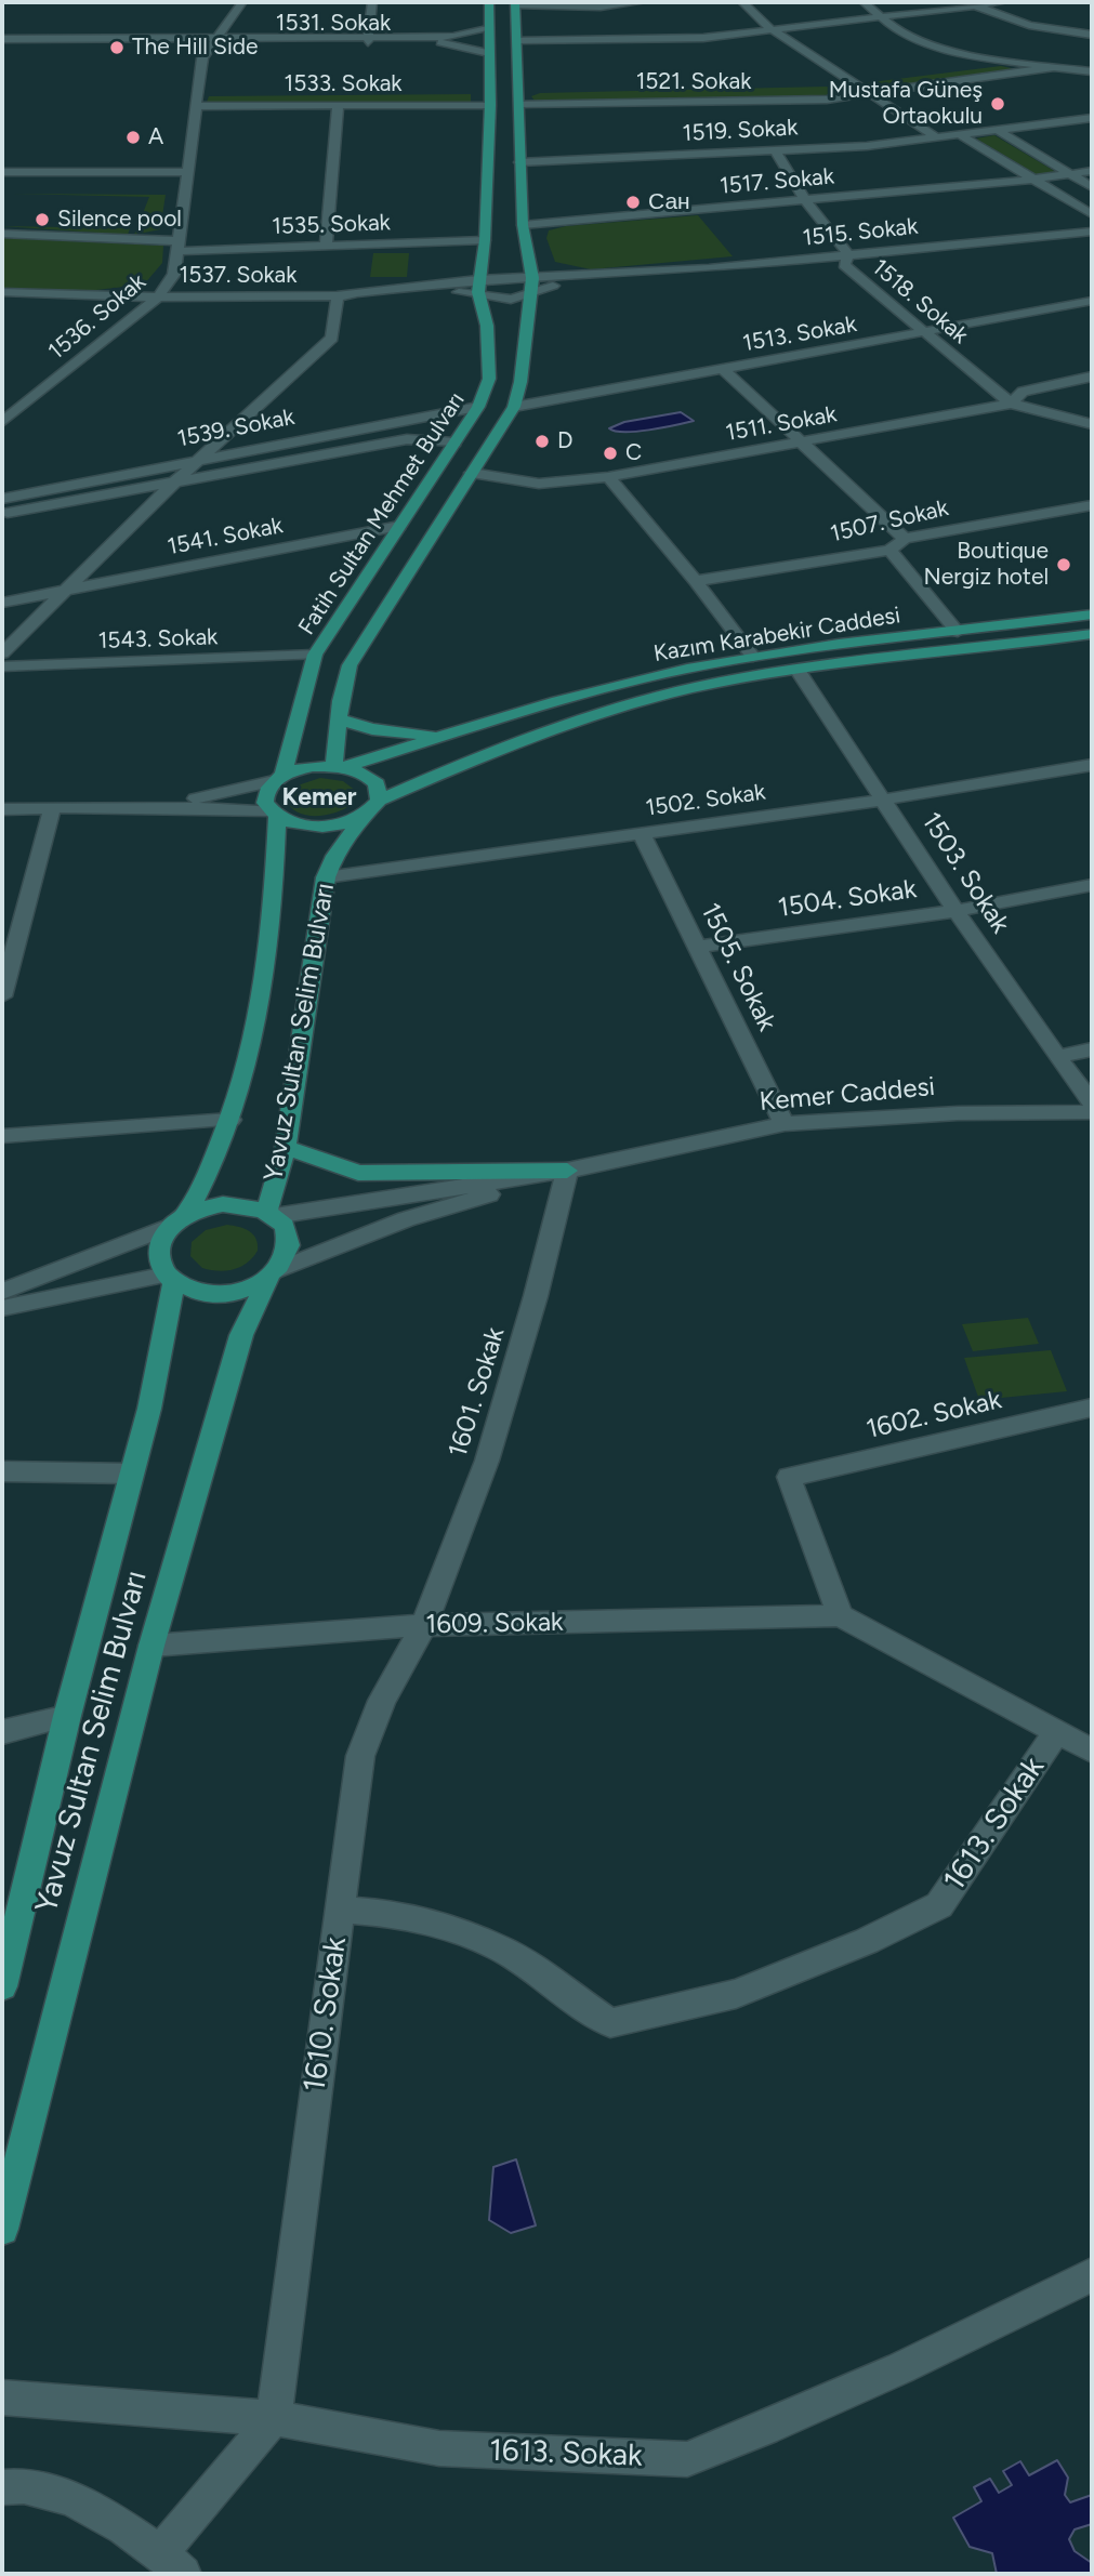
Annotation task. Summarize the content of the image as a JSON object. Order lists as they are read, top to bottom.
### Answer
{
  "streets": {
    "main road": ["Fatih Sultan Mehmet Bulvarı", "Kazım Karabekir Caddesi", "Yavuz Sultan Selim Bulvarı"],
    "street": [
      "1531. Sokak",
      "1521. Sokak",
      "1533. Sokak",
      "1519. Sokak",
      "1517. Sokak",
      "1535. Sokak",
      "1515. Sokak",
      "1537. Sokak",
      "1518. Sokak",
      "1536. Sokak",
      "1513. Sokak",
      "1511. Sokak",
      "1539. Sokak",
      "1507. Sokak",
      "1541. Sokak",
      "1543. Sokak",
      "1502. Sokak",
      "1503. Sokak",
      "1504. Sokak",
      "1505. Sokak",
      "Kemer Caddesi",
      "1601. Sokak",
      "1602. Sokak",
      "1609. Sokak",
      "1613. Sokak",
      "1610. Sokak"
    ]
  },
  "crossings": [
    ["1531. Sokak", "1536. Sokak"],
    ["1531. Sokak", "Fatih Sultan Mehmet Bulvarı"],
    ["1521. Sokak", "Fatih Sultan Mehmet Bulvarı"],
    ["1533. Sokak", "1536. Sokak"],
    ["1533. Sokak", "Fatih Sultan Mehmet Bulvarı"],
    ["1519. Sokak", "1518. Sokak"],
    ["1519. Sokak", "Fatih Sultan Mehmet Bulvarı"],
    ["1517. Sokak", "1518. Sokak"],
    ["1517. Sokak", "Fatih Sultan Mehmet Bulvarı"],
    ["1535. Sokak", "1536. Sokak"],
    ["1535. Sokak", "Fatih Sultan Mehmet Bulvarı"],
    ["1515. Sokak", "1518. Sokak"],
    ["1537. Sokak", "1536. Sokak"],
    ["1537. Sokak", "Fatih Sultan Mehmet Bulvarı"],
    ["1518. Sokak", "1513. Sokak"],
    ["1518. Sokak", "1511. Sokak"],
    ["1513. Sokak", "Fatih Sultan Mehmet Bulvarı"],
    ["1511. Sokak", "Fatih Sultan Mehmet Bulvarı"],
    ["1539. Sokak", "Fatih Sultan Mehmet Bulvarı"],
    ["Fatih Sultan Mehmet Bulvarı", "1541. Sokak"],
    ["Fatih Sultan Mehmet Bulvarı", "Kazım Karabekir Caddesi"],
    ["Fatih Sultan Mehmet Bulvarı", "1543. Sokak"],
    ["Fatih Sultan Mehmet Bulvarı", "Yavuz Sultan Selim Bulvarı"],
    ["Kazım Karabekir Caddesi", "1503. Sokak"],
    ["Kazım Karabekir Caddesi", "Yavuz Sultan Selim Bulvarı"],
    ["1502. Sokak", "1503. Sokak"],
    ["1502. Sokak", "1505. Sokak"],
    ["1502. Sokak", "Yavuz Sultan Selim Bulvarı"],
    ["1503. Sokak", "1504. Sokak"],
    ["1504. Sokak", "1505. Sokak"],
    ["1505. Sokak", "Kemer Caddesi"],
    ["Yavuz Sultan Selim Bulvarı", "Kemer Caddesi"],
    ["Yavuz Sultan Selim Bulvarı", "1609. Sokak"],
    ["Kemer Caddesi", "1601. Sokak"],
    ["1601. Sokak", "1609. Sokak"],
    ["1601. Sokak", "1610. Sokak"],
    ["1602. Sokak", "1609. Sokak"],
    ["1609. Sokak", "1613. Sokak"],
    ["1609. Sokak", "1610. Sokak"],
    ["1613. Sokak", "1610. Sokak"]
  ],
  "districts": ["Kemer"],
  "places": [
    "The Hill Side",
    "Mustafa Güneş Ortaokulu",
    "A",
    "Сан",
    "Silence pool",
    "D",
    "C",
    "Boutique Nergiz hotel"
  ]
}
